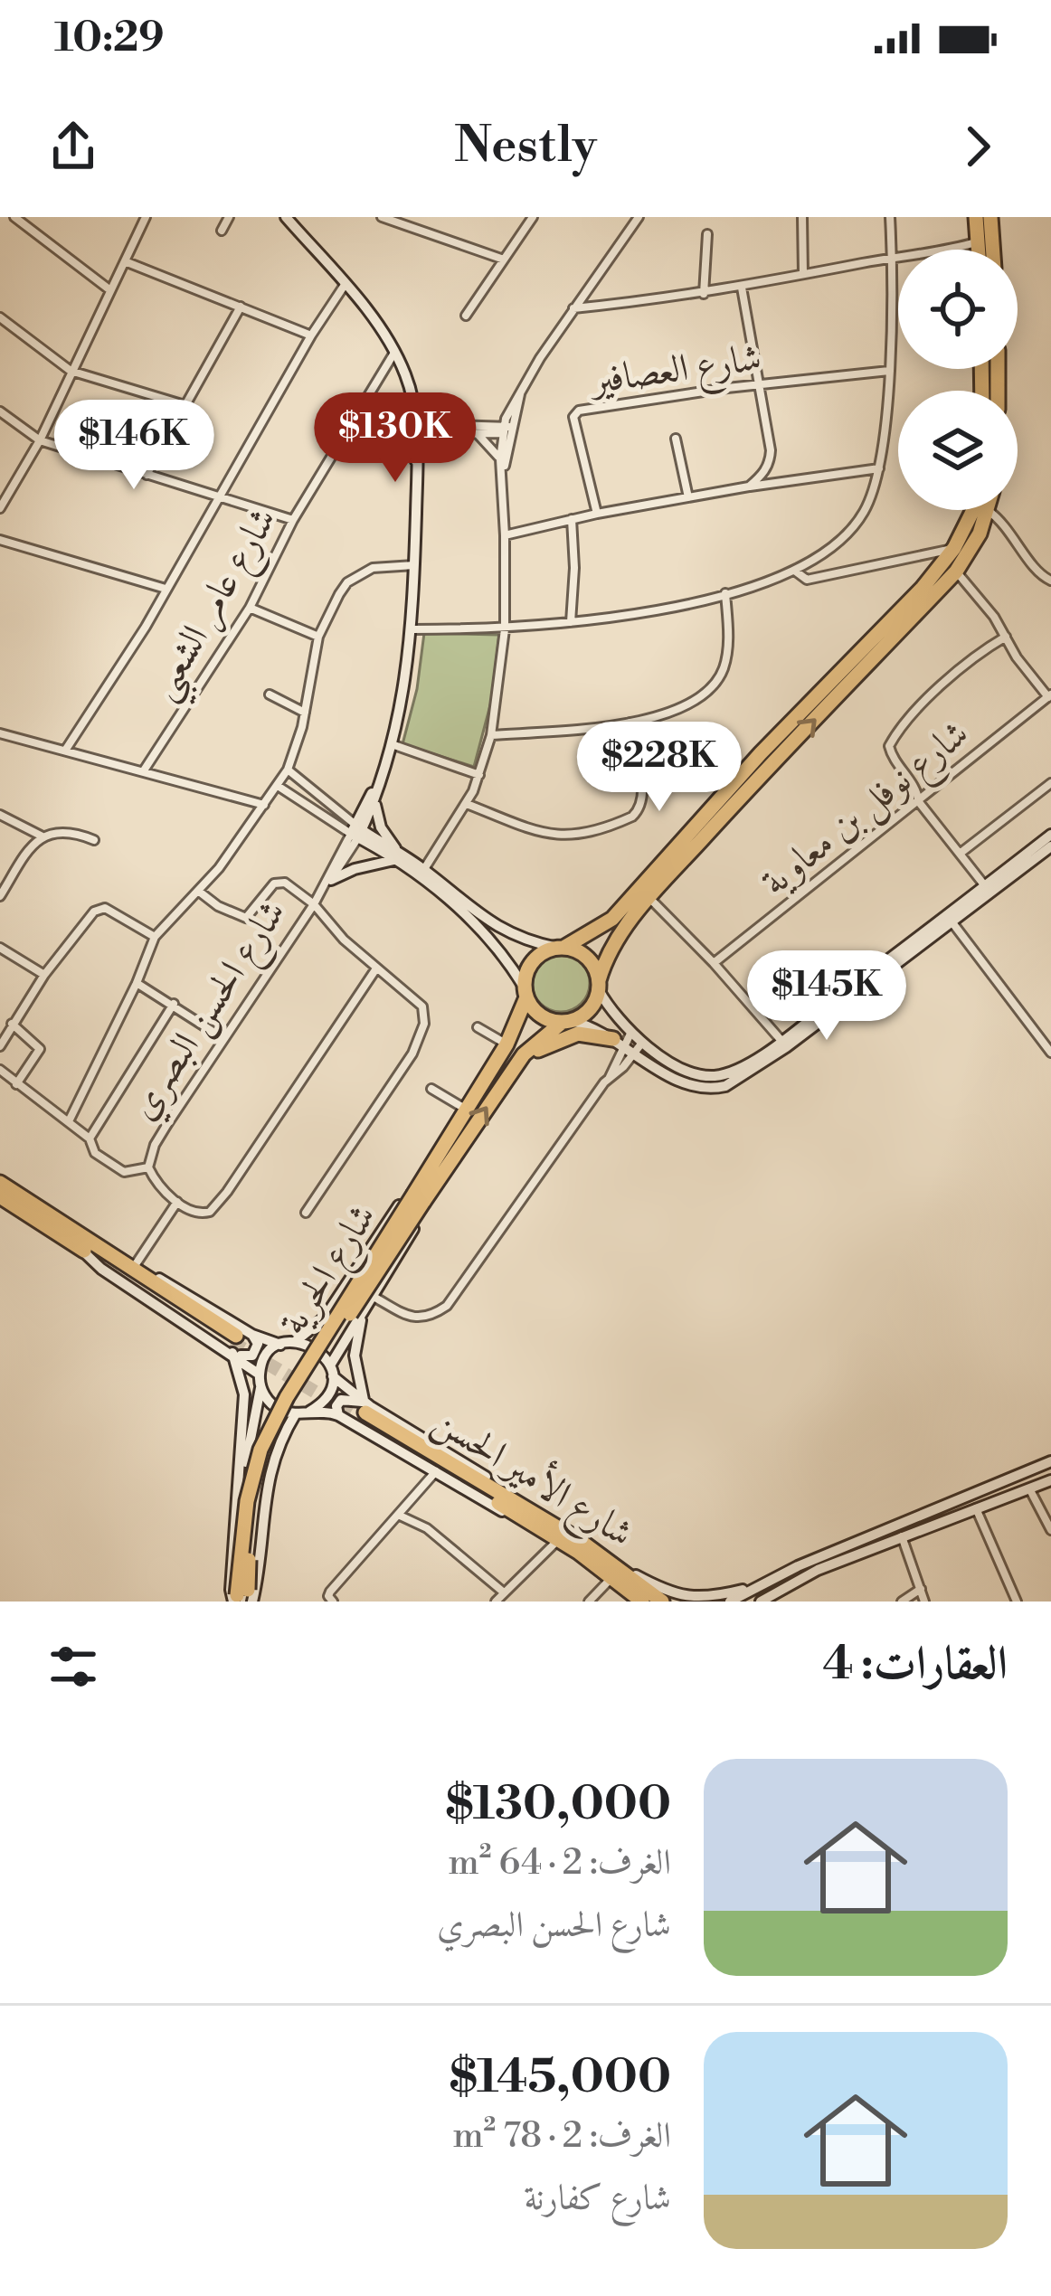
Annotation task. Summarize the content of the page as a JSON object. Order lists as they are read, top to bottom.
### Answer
{
  "streets": {
    "highway": ["شارع الحرية", "شارع الأمير الحسن"],
    "main road": ["شارع الحسن البصري"],
    "street": ["شارع العصافير", "شارع عامر الشعبي", "شارع نوفل بن معاوية"]
  },
  "crossings": [
    ["شارع عامر الشعبي", "شارع الحسن البصري"]
  ],
  "page": {
    "status": "10:29",
    "header": "Nestly",
    "price": [
      "$130K",
      "$146K",
      "$228K",
      "$145K"
    ],
    "heading": "العقارات: 4",
    "list": [
      {
        "name": "$130,000",
        "note": "الغرف: 2 · 64 m² · شارع الحسن البصري"
      },
      {
        "name": "$145,000",
        "note": "الغرف: 2 · 78 m² · شارع كفارنة"
      }
    ]
  }
}
